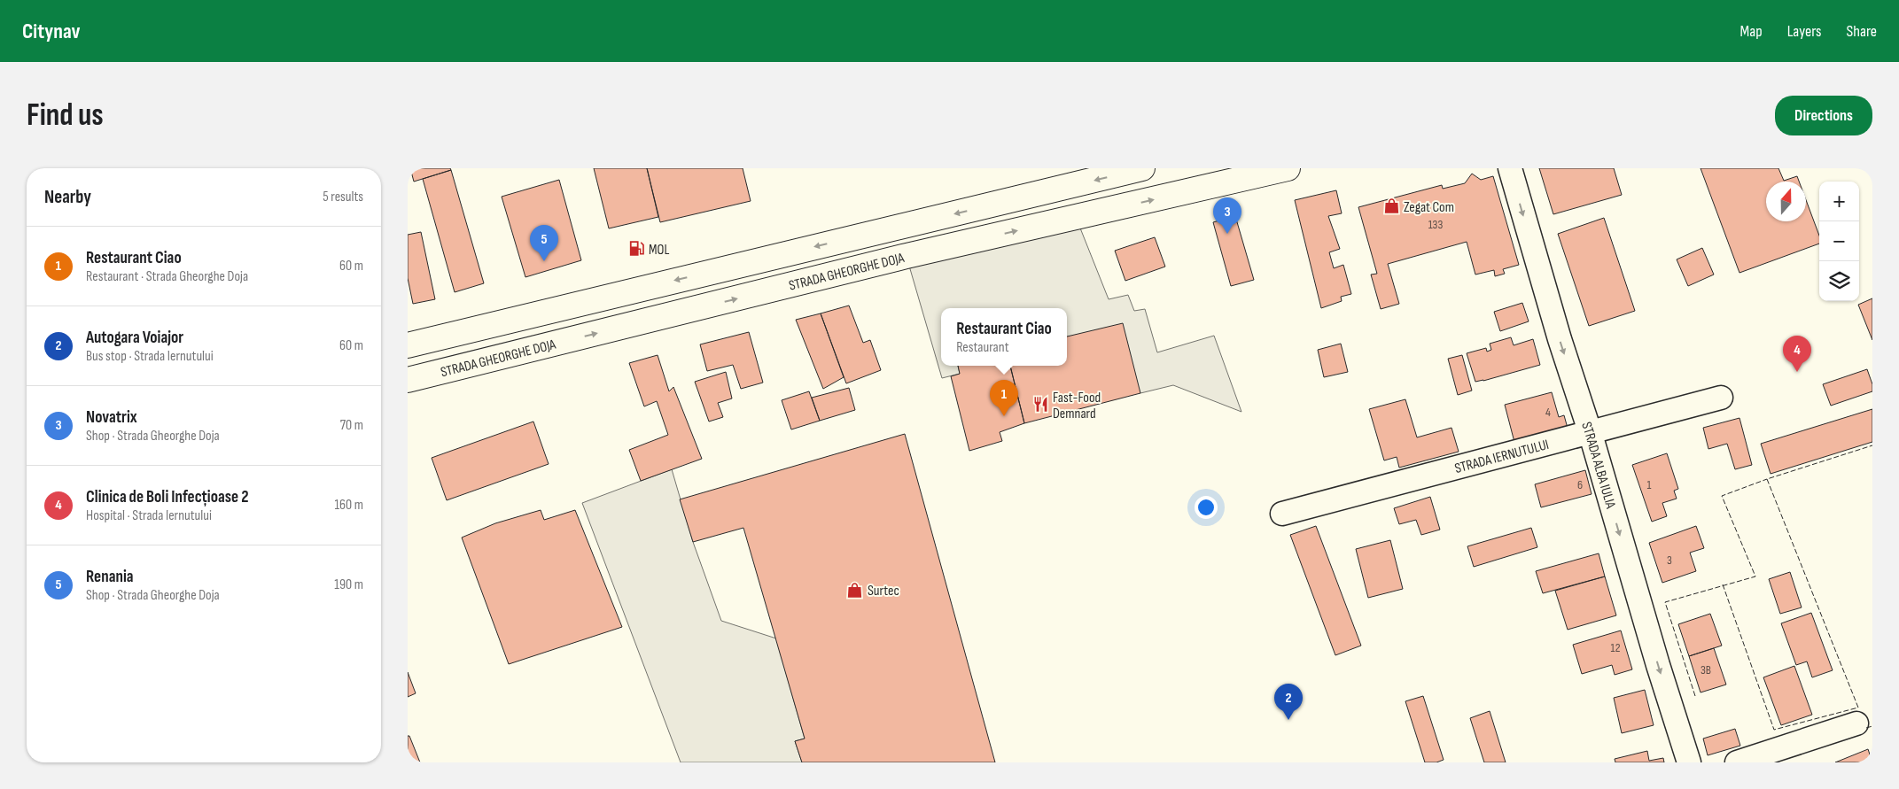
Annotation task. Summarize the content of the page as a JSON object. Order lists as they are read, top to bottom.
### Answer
{
  "streets": {
    "main road": ["STRADA GHEORGHE DOJA"],
    "street": ["STRADA IERNUTULUI", "STRADA ALBA IULIA"]
  },
  "crossings": [
    ["STRADA IERNUTULUI", "STRADA ALBA IULIA"]
  ],
  "one_way": ["STRADA ALBA IULIA"],
  "places": {
    "shop": ["Zegat Com", "Surtec"],
    "fuel station": ["MOL"],
    "restaurant": ["Fast-Food Demnard"]
  },
  "house_numbers": [
    "133",
    "4",
    "6",
    "1",
    "3",
    "12",
    "3B"
  ],
  "north": "top",
  "page": {
    "header": "Citynav",
    "nav": ["Map", "Layers", "Share"],
    "buttons": "Directions",
    "title": "Find us",
    "heading": ["Nearby", "5 results"],
    "map_buttons": ["+", "−"],
    "pins": [
      "3",
      "5",
      "4",
      "1",
      "2"
    ],
    "list": [
      {
        "mark": "1",
        "name": "Restaurant Ciao",
        "note": "Restaurant · Strada Gheorghe Doja",
        "value": "60 m"
      },
      {
        "mark": "2",
        "name": "Autogara Voiajor",
        "note": "Bus stop · Strada Iernutului",
        "value": "60 m"
      },
      {
        "mark": "3",
        "name": "Novatrix",
        "note": "Shop · Strada Gheorghe Doja",
        "value": "70 m"
      },
      {
        "mark": "4",
        "name": "Clinica de Boli Infecțioase 2",
        "note": "Hospital · Strada Iernutului",
        "value": "160 m"
      },
      {
        "mark": "5",
        "name": "Renania",
        "note": "Shop · Strada Gheorghe Doja",
        "value": "190 m"
      }
    ],
    "popup": ["Restaurant Ciao", "Restaurant"]
  }
}
